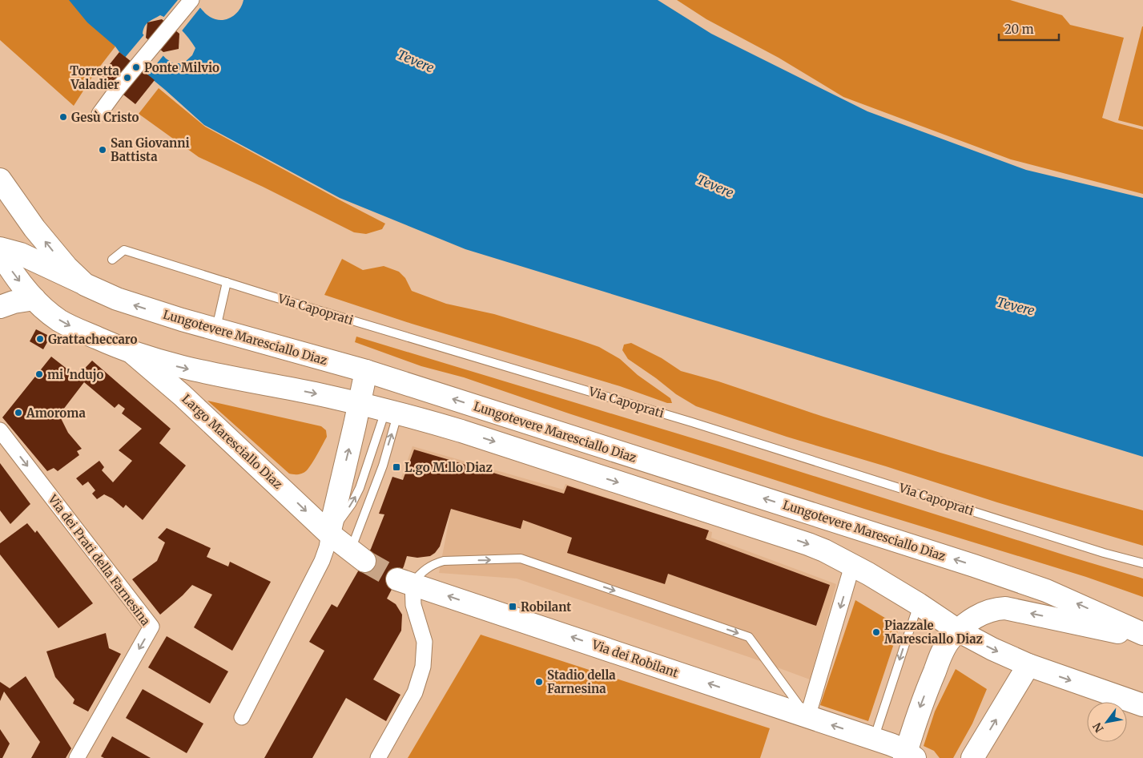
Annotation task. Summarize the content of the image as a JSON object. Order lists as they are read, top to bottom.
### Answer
{
  "streets": {
    "main road": ["Lungotevere Maresciallo Diaz", "Largo Maresciallo Diaz", "Via dei Robilant"],
    "street": ["Via dei Prati della Farnesina"],
    "lane": ["Via Capoprati"]
  },
  "one_way": ["Largo Maresciallo Diaz", "Via dei Prati della Farnesina"],
  "water": ["Tevere"],
  "places": {
    "other": [
      "Ponte Milvio",
      "Torretta Valadier",
      "Gesù Cristo",
      "San Giovanni Battista",
      "Grattacheccaro",
      "mi 'ndujo",
      "Amoroma",
      "Piazzale Maresciallo Diaz",
      "Stadio della Farnesina"
    ],
    "transit": ["L.go M.llo Diaz", "Robilant"]
  },
  "scale_bar": "20 m",
  "north": "bottom left"
}
